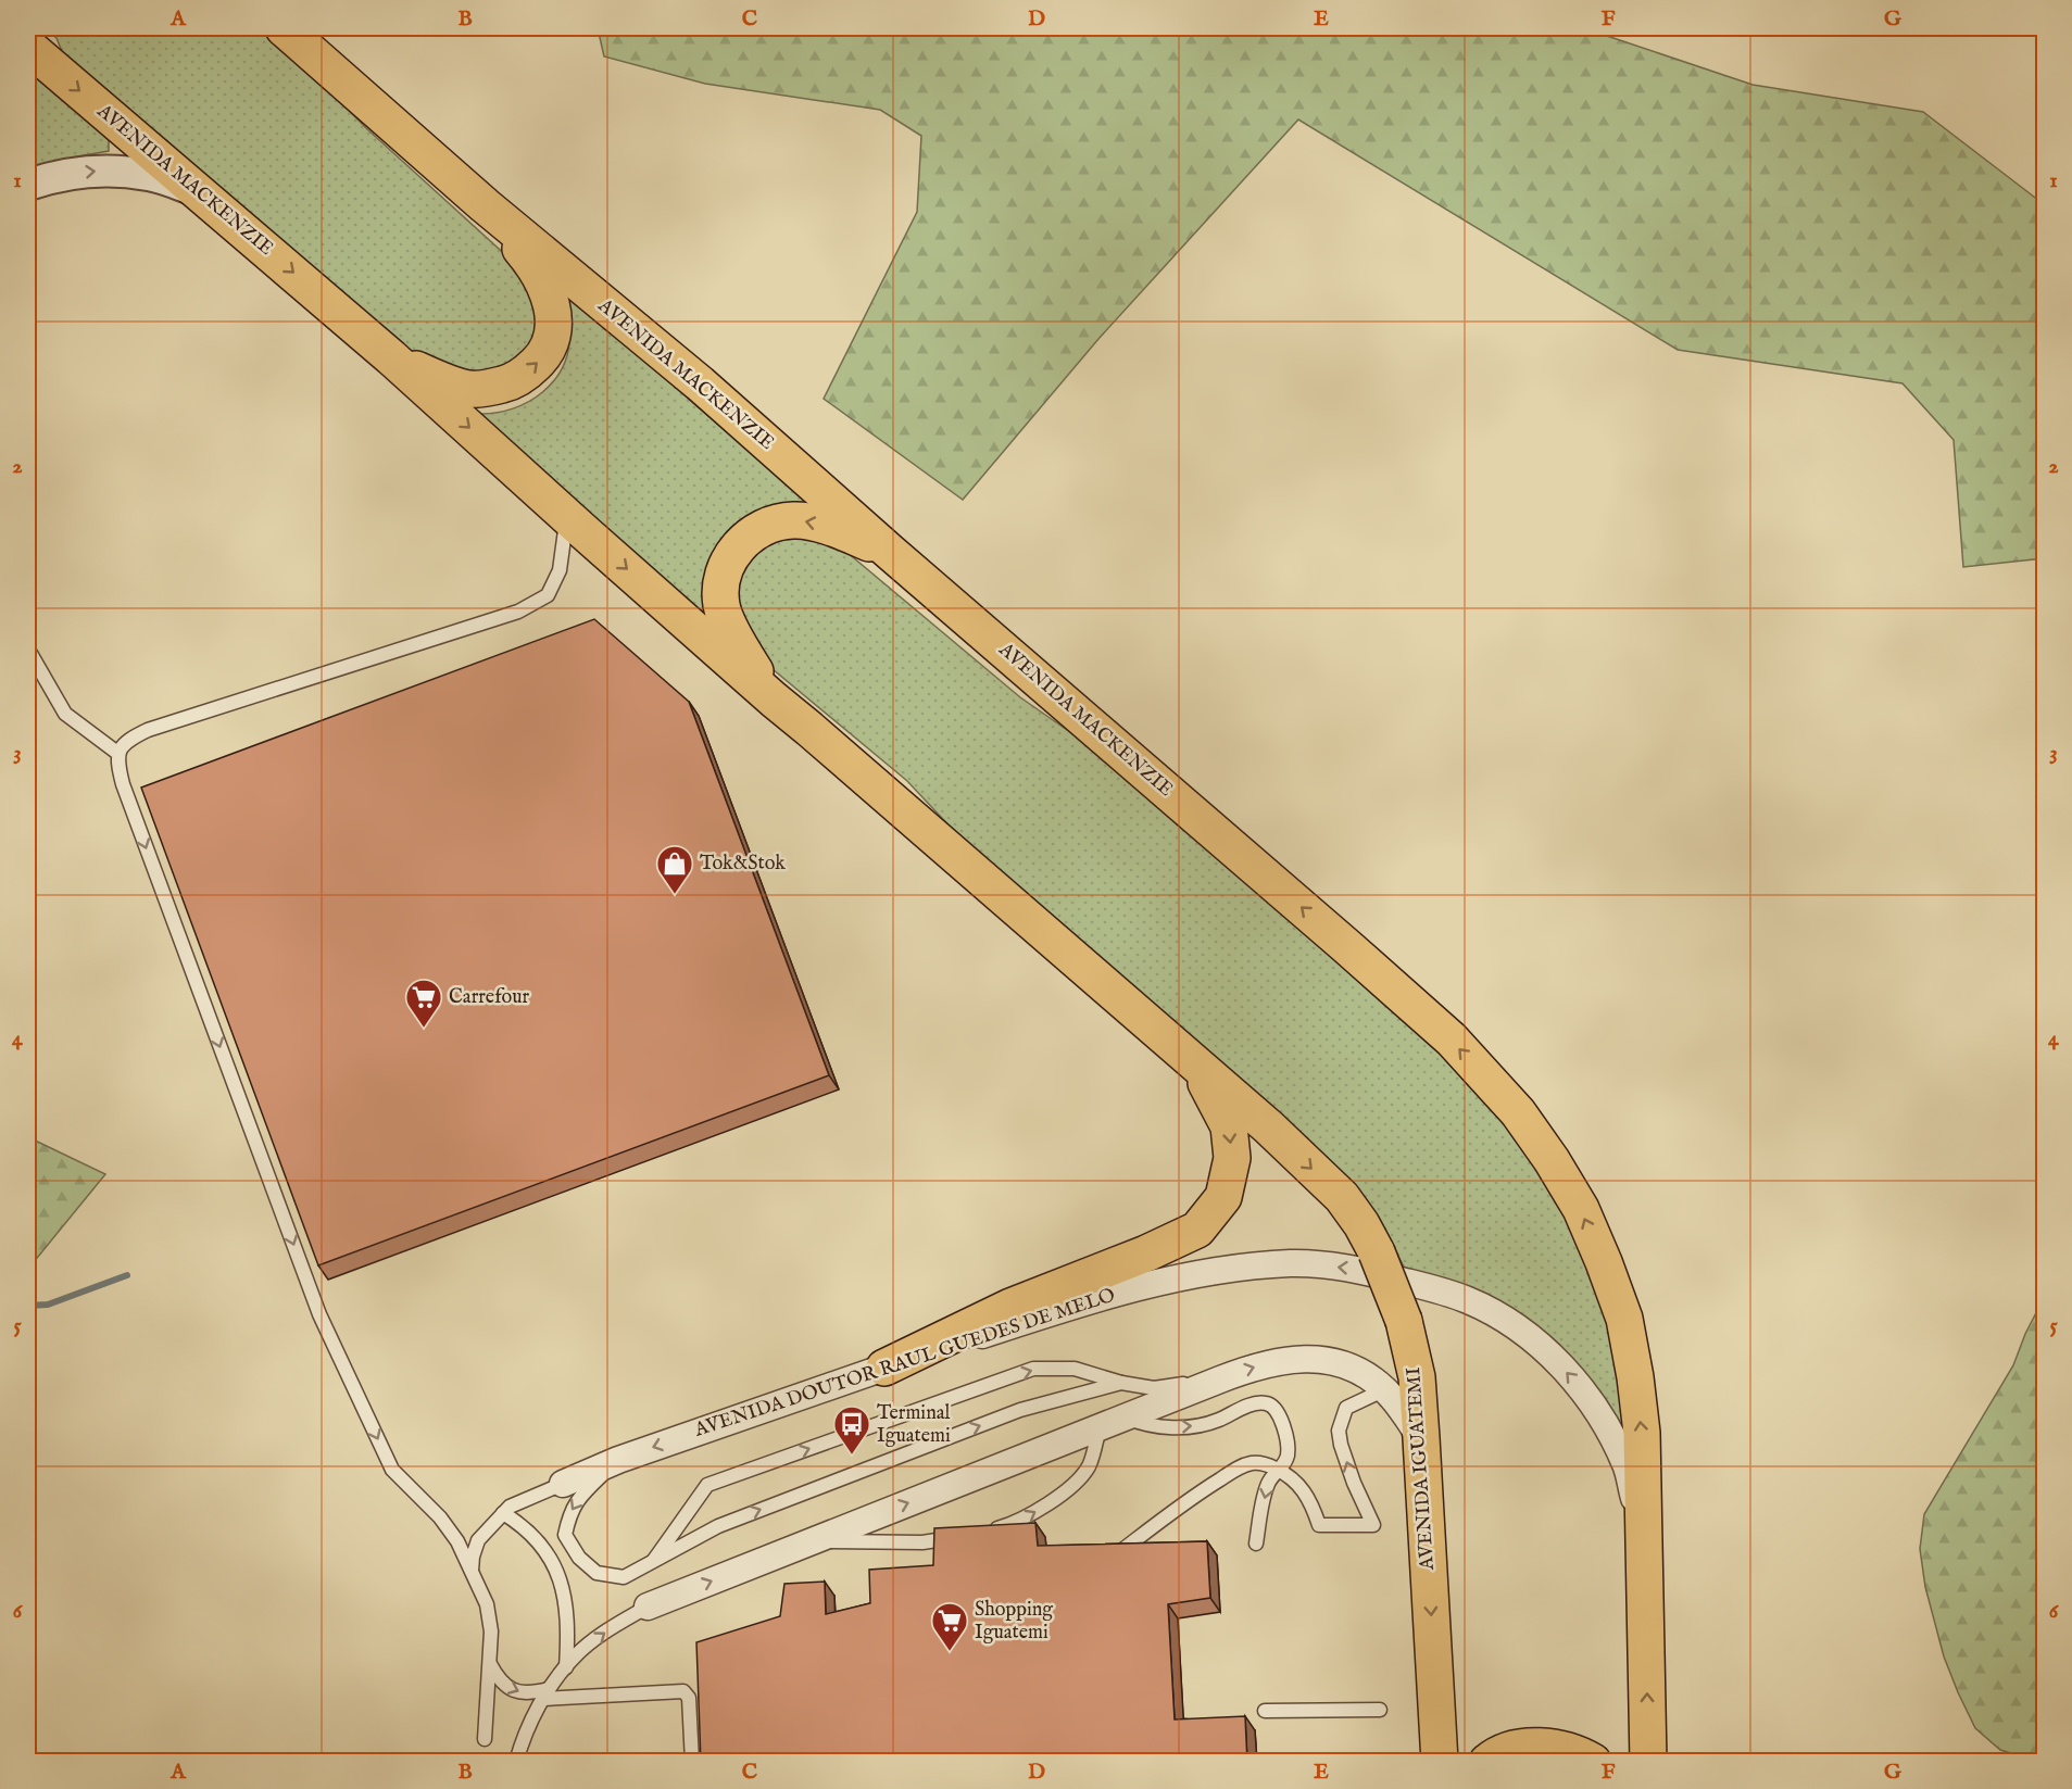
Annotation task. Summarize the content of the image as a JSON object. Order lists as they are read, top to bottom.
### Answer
{
  "streets": {
    "main road": ["AVENIDA MACKENZIE", "AVENIDA IGUATEMI"],
    "street": ["AVENIDA DOUTOR RAUL GUEDES DE MELO"]
  },
  "crossings": [
    ["AVENIDA MACKENZIE", "AVENIDA DOUTOR RAUL GUEDES DE MELO"],
    ["AVENIDA MACKENZIE", "AVENIDA IGUATEMI"]
  ],
  "one_way": ["AVENIDA DOUTOR RAUL GUEDES DE MELO", "AVENIDA IGUATEMI"],
  "places": {
    "shop": ["Tok&Stok"],
    "supermarket": ["Carrefour", "Shopping Iguatemi"],
    "bus stop": ["Terminal Iguatemi"]
  },
  "grid": {
    "columns": [
      "A",
      "B",
      "C",
      "D",
      "E",
      "F",
      "G"
    ],
    "rows": [
      "1",
      "2",
      "3",
      "4",
      "5",
      "6"
    ]
  }
}
